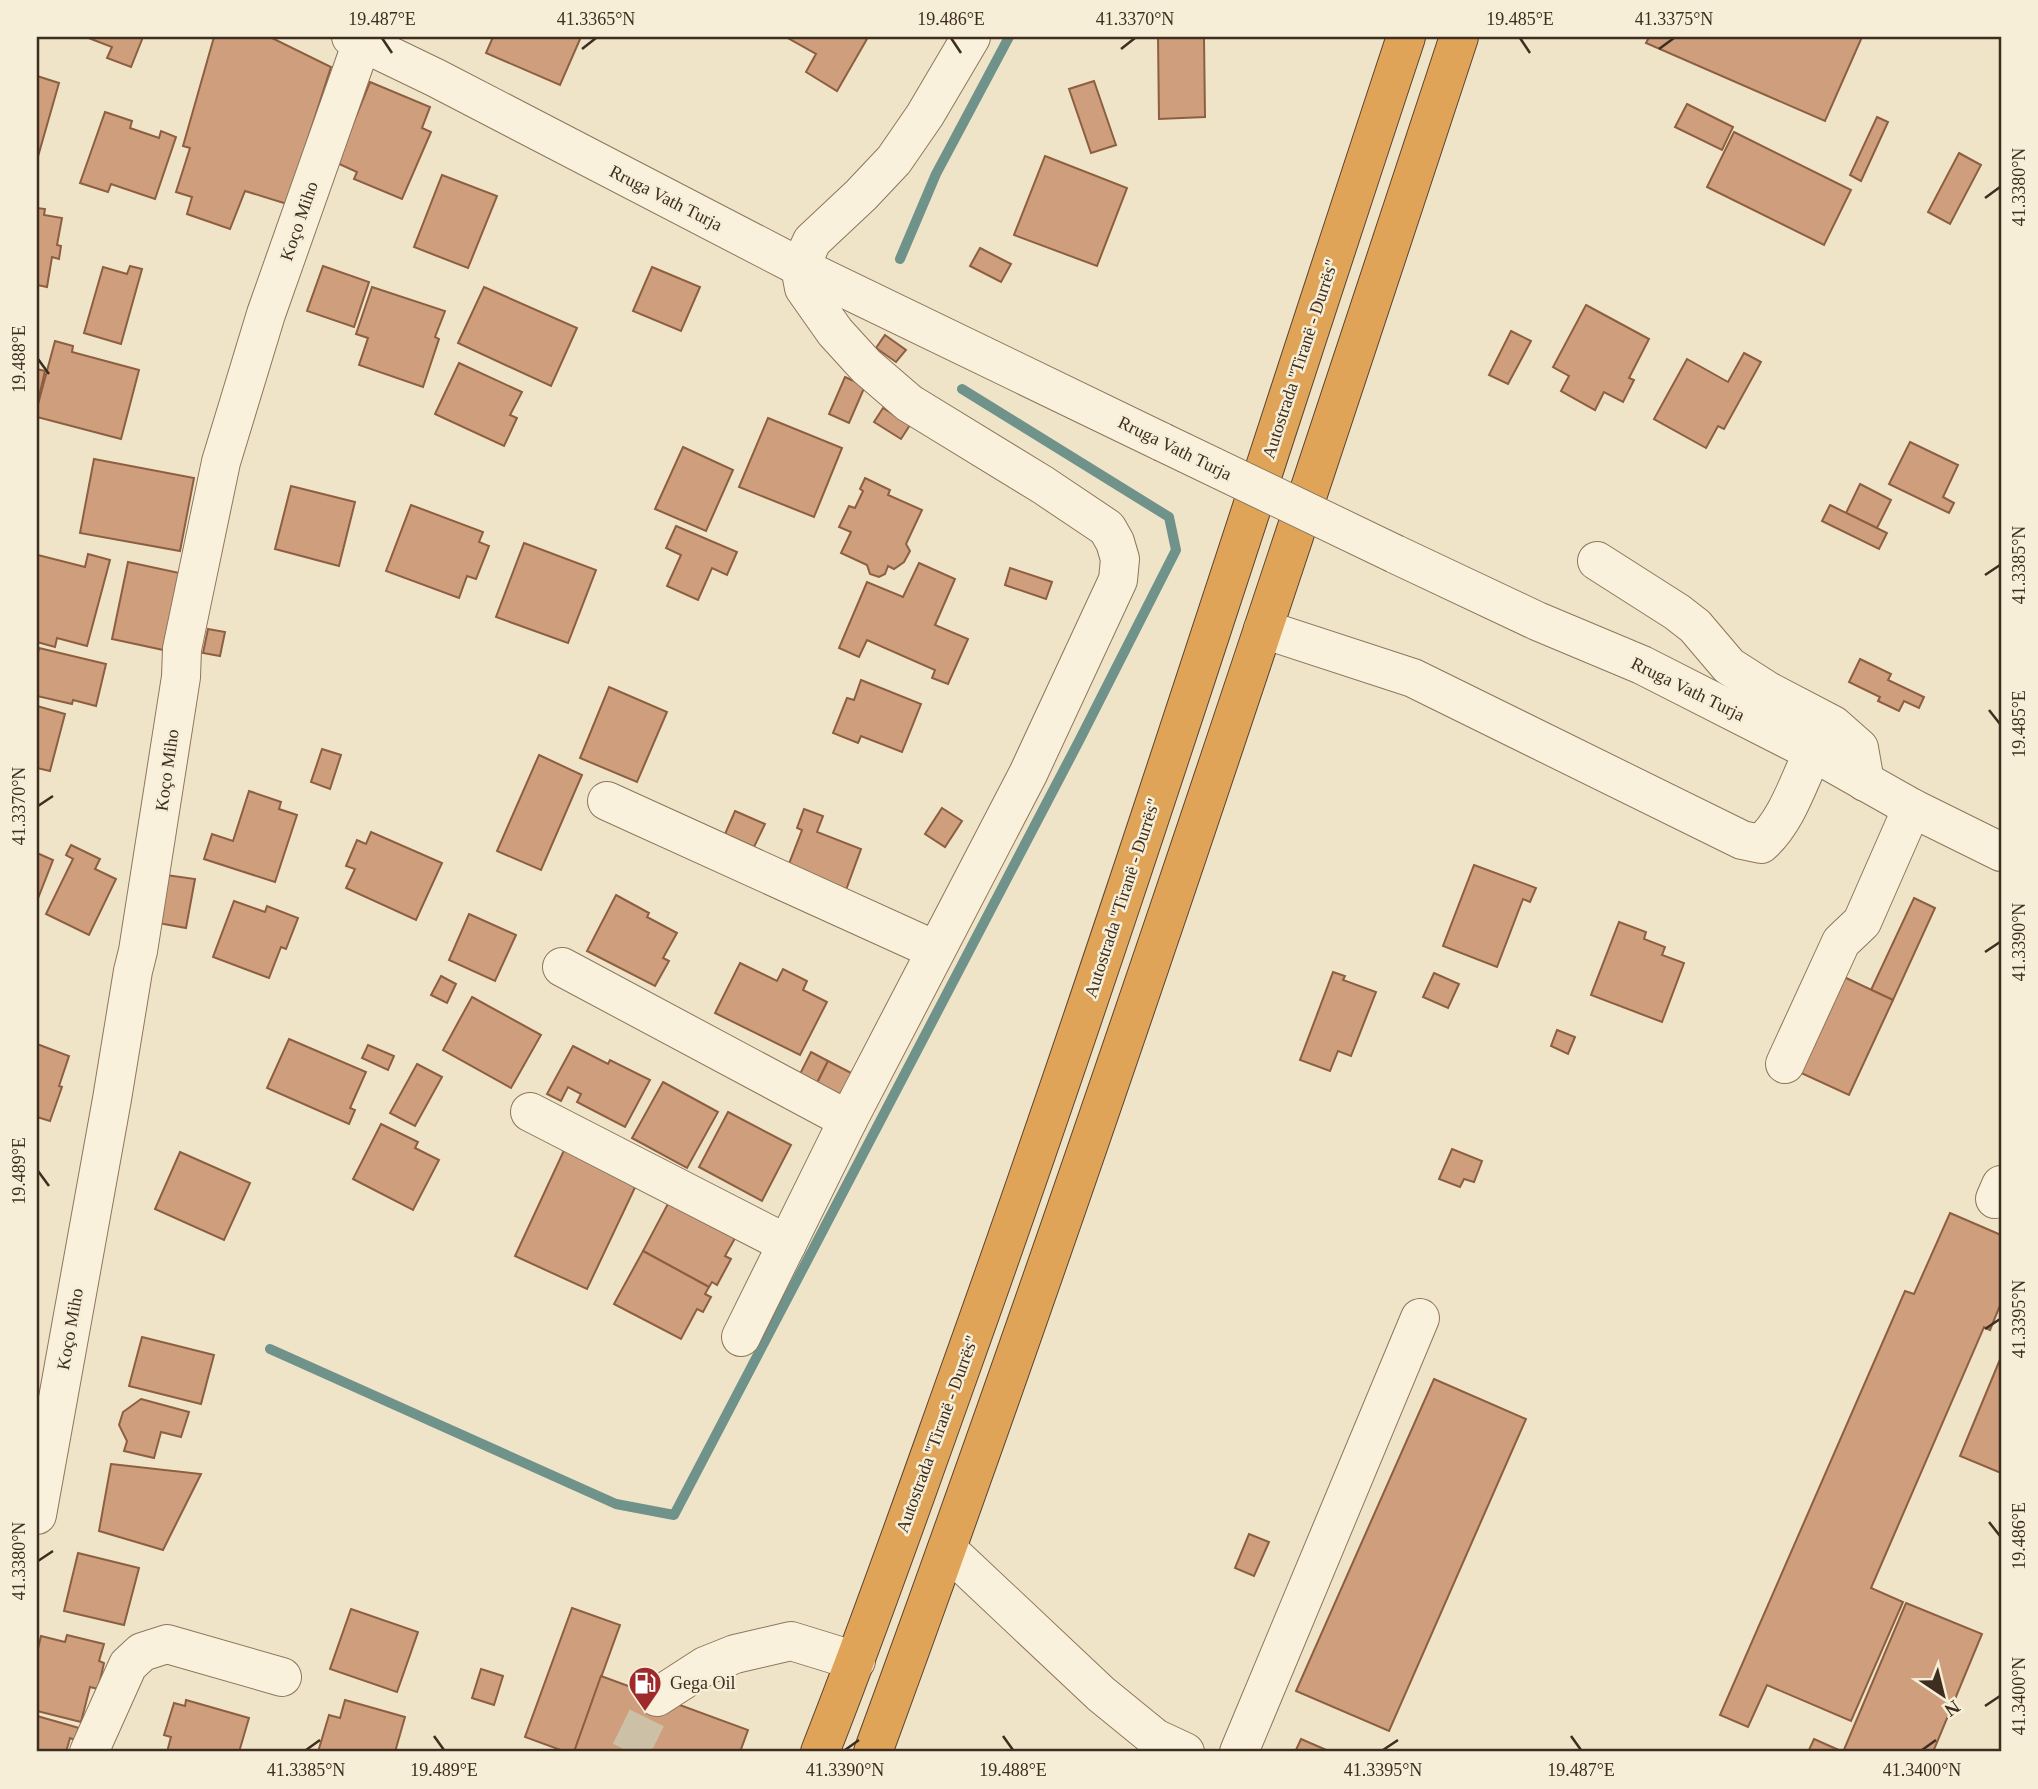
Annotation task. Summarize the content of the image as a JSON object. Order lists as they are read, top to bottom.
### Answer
{
  "streets": {
    "highway": ["Autostrada \"Tiranë - Durrës\""],
    "street": ["Rruga Vath Turja", "Koço Miho"]
  },
  "crossings": [
    ["Rruga Vath Turja", "Koço Miho"]
  ],
  "places": {
    "fuel station": ["Gega Oil"]
  },
  "north": "bottom right",
  "coordinates": [
    "19.487°E",
    "41.3365°N",
    "19.486°E",
    "41.3370°N",
    "19.485°E",
    "41.3375°N",
    "41.3380°N",
    "19.488°E",
    "41.3385°N",
    "41.3390°N",
    "19.489°E",
    "41.3395°N",
    "41.3400°N"
  ]
}
